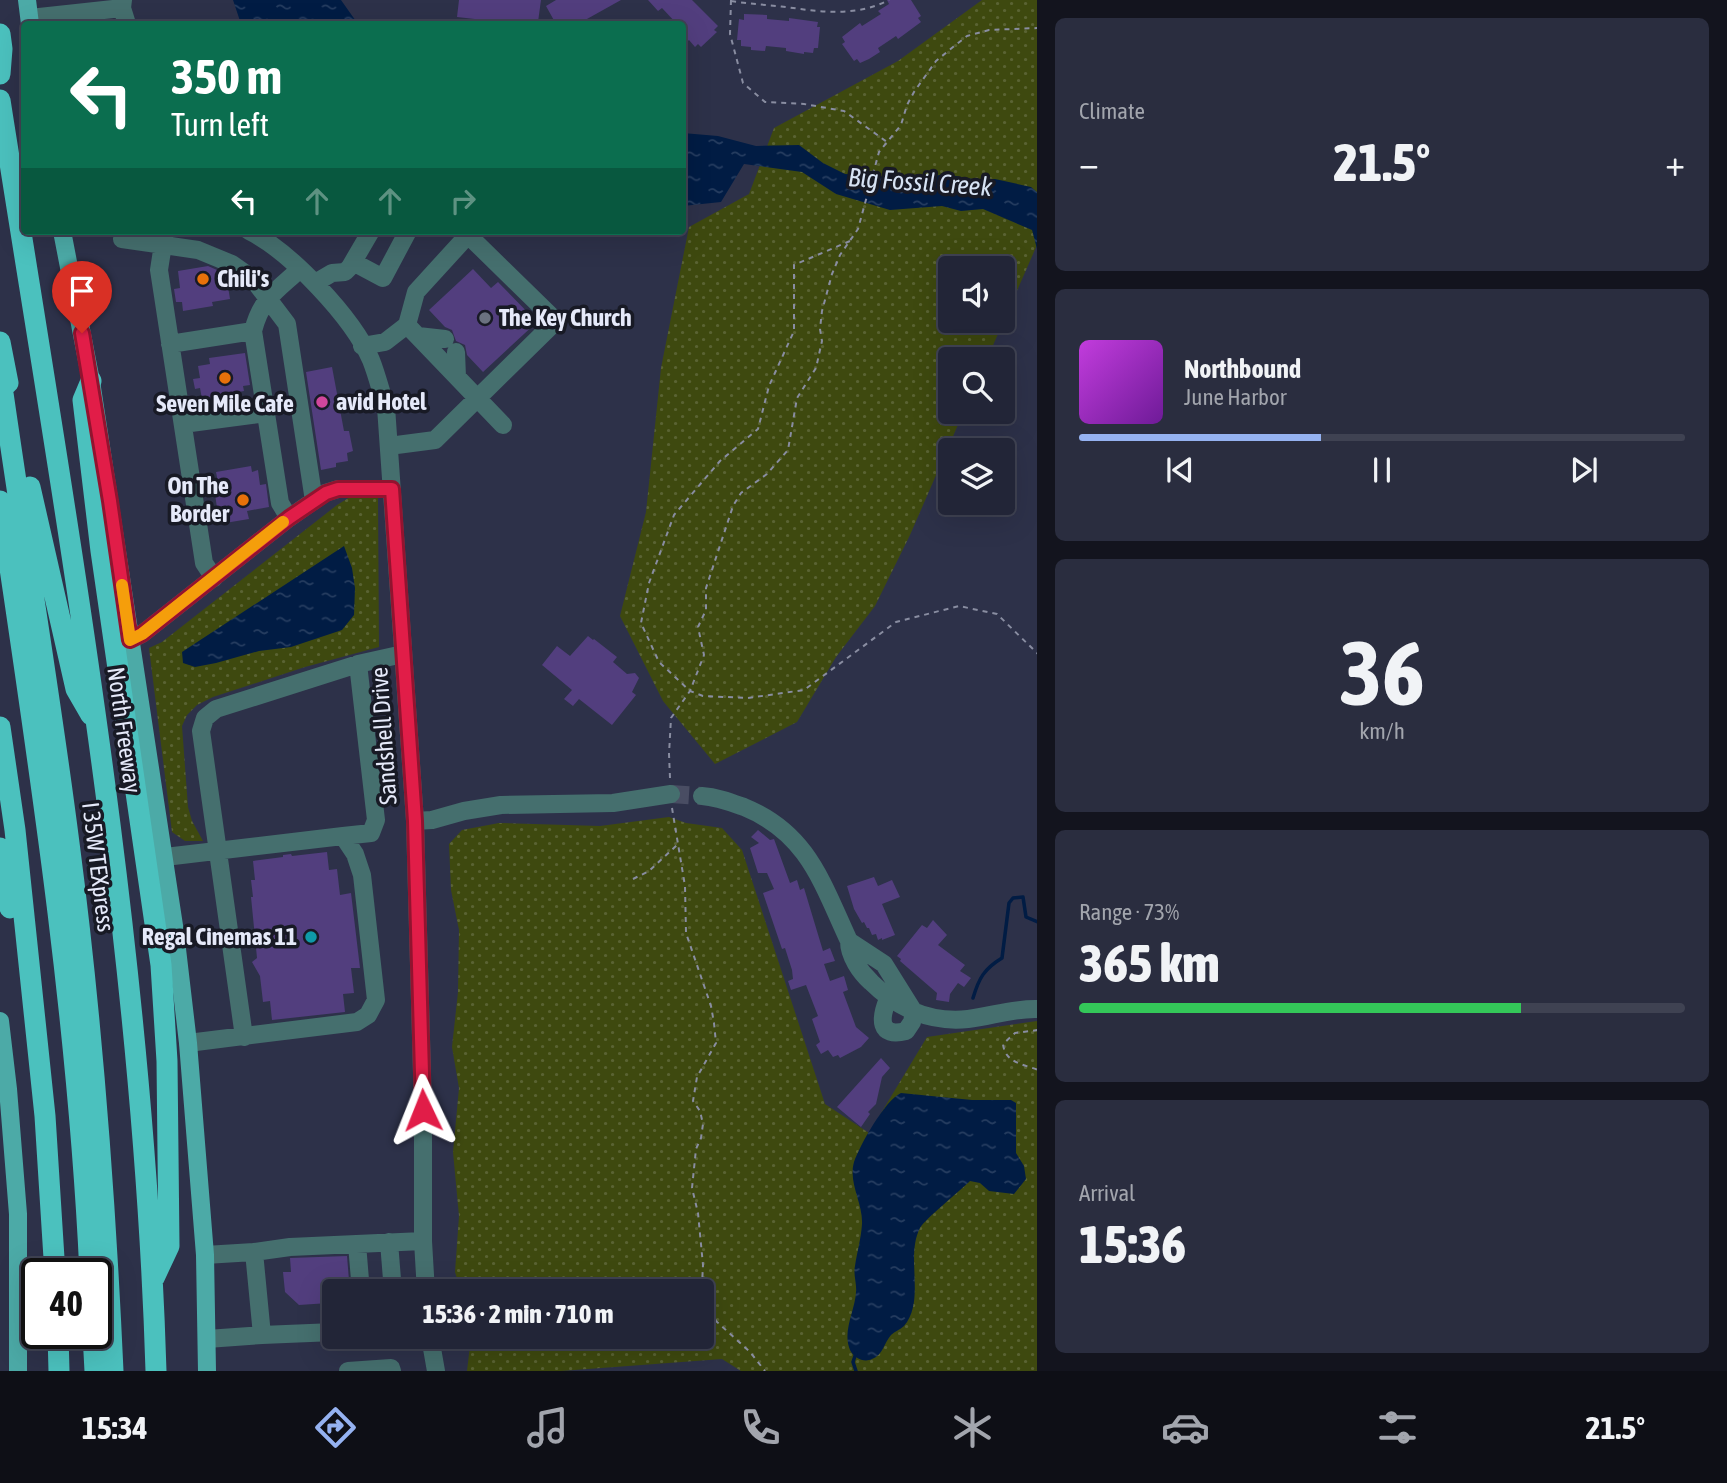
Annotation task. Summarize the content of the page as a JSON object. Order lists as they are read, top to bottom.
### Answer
{
  "streets": {
    "highway": ["North Freeway", "I 35W TEXpress"],
    "street": ["Sandshell Drive"]
  },
  "water": ["Big Fossil Creek"],
  "places": [
    "Chili's",
    "The Key Church",
    "Seven Mile Cafe",
    "avid Hotel",
    "On The Border",
    "Regal Cinemas 11"
  ],
  "page": {
    "tile": [
      "Climate",
      ["36", "km/h"],
      ["Range · 73%", "365 km"],
      ["Arrival", "15:36"]
    ],
    "turn": ["350 m", "Turn left"],
    "heat": ["−", "21.5°", "+"],
    "song": ["Northbound", "June Harbor"],
    "limit": "40",
    "trip": "15:36 · 2 min · 710 m",
    "tabs": ["15:34", "21.5°"]
  }
}
